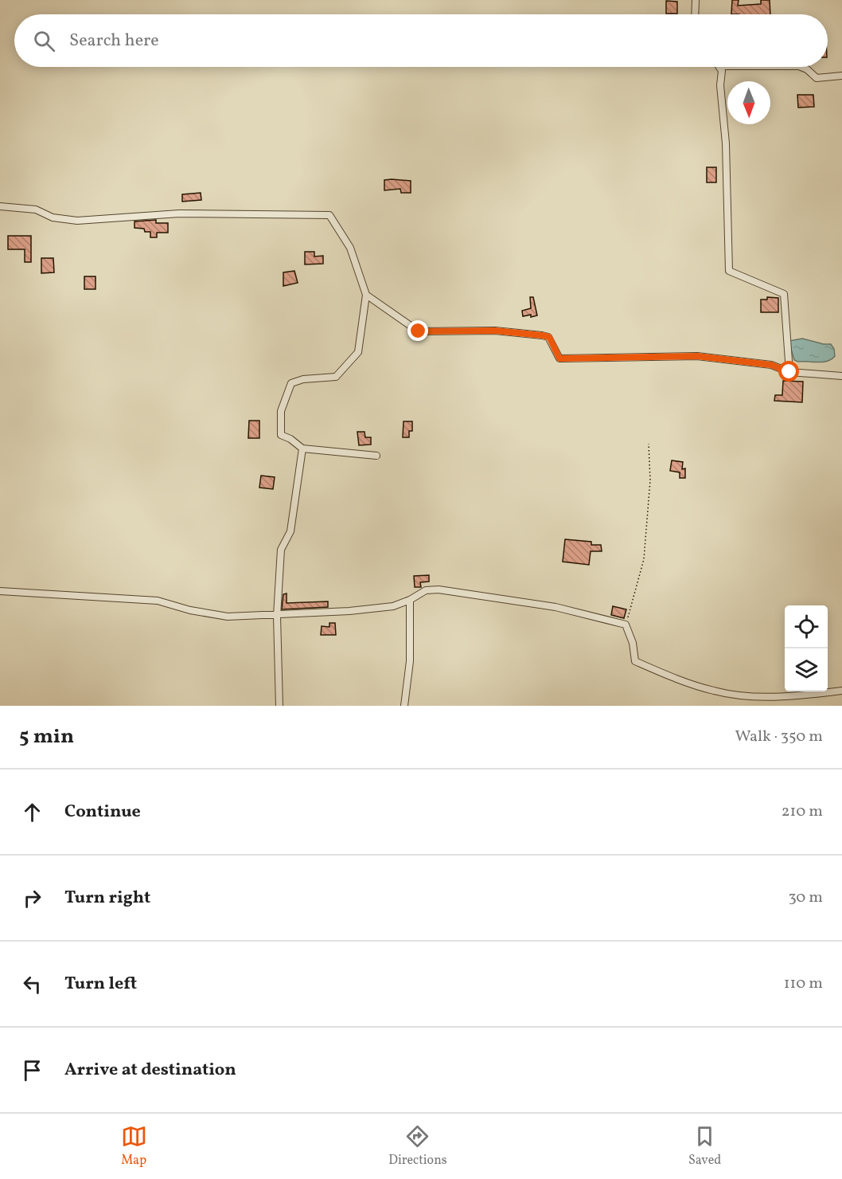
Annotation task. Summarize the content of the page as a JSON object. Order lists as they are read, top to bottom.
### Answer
{
  "north": "bottom",
  "page": {
    "search": "Search here",
    "heading": ["5 min", "Walk · 350 m"],
    "list": [
      ["Continue", "210 m"],
      ["Turn right", "30 m"],
      ["Turn left", "110 m"],
      "Arrive at destination"
    ],
    "nav": ["Map", "Directions", "Saved"]
  }
}
